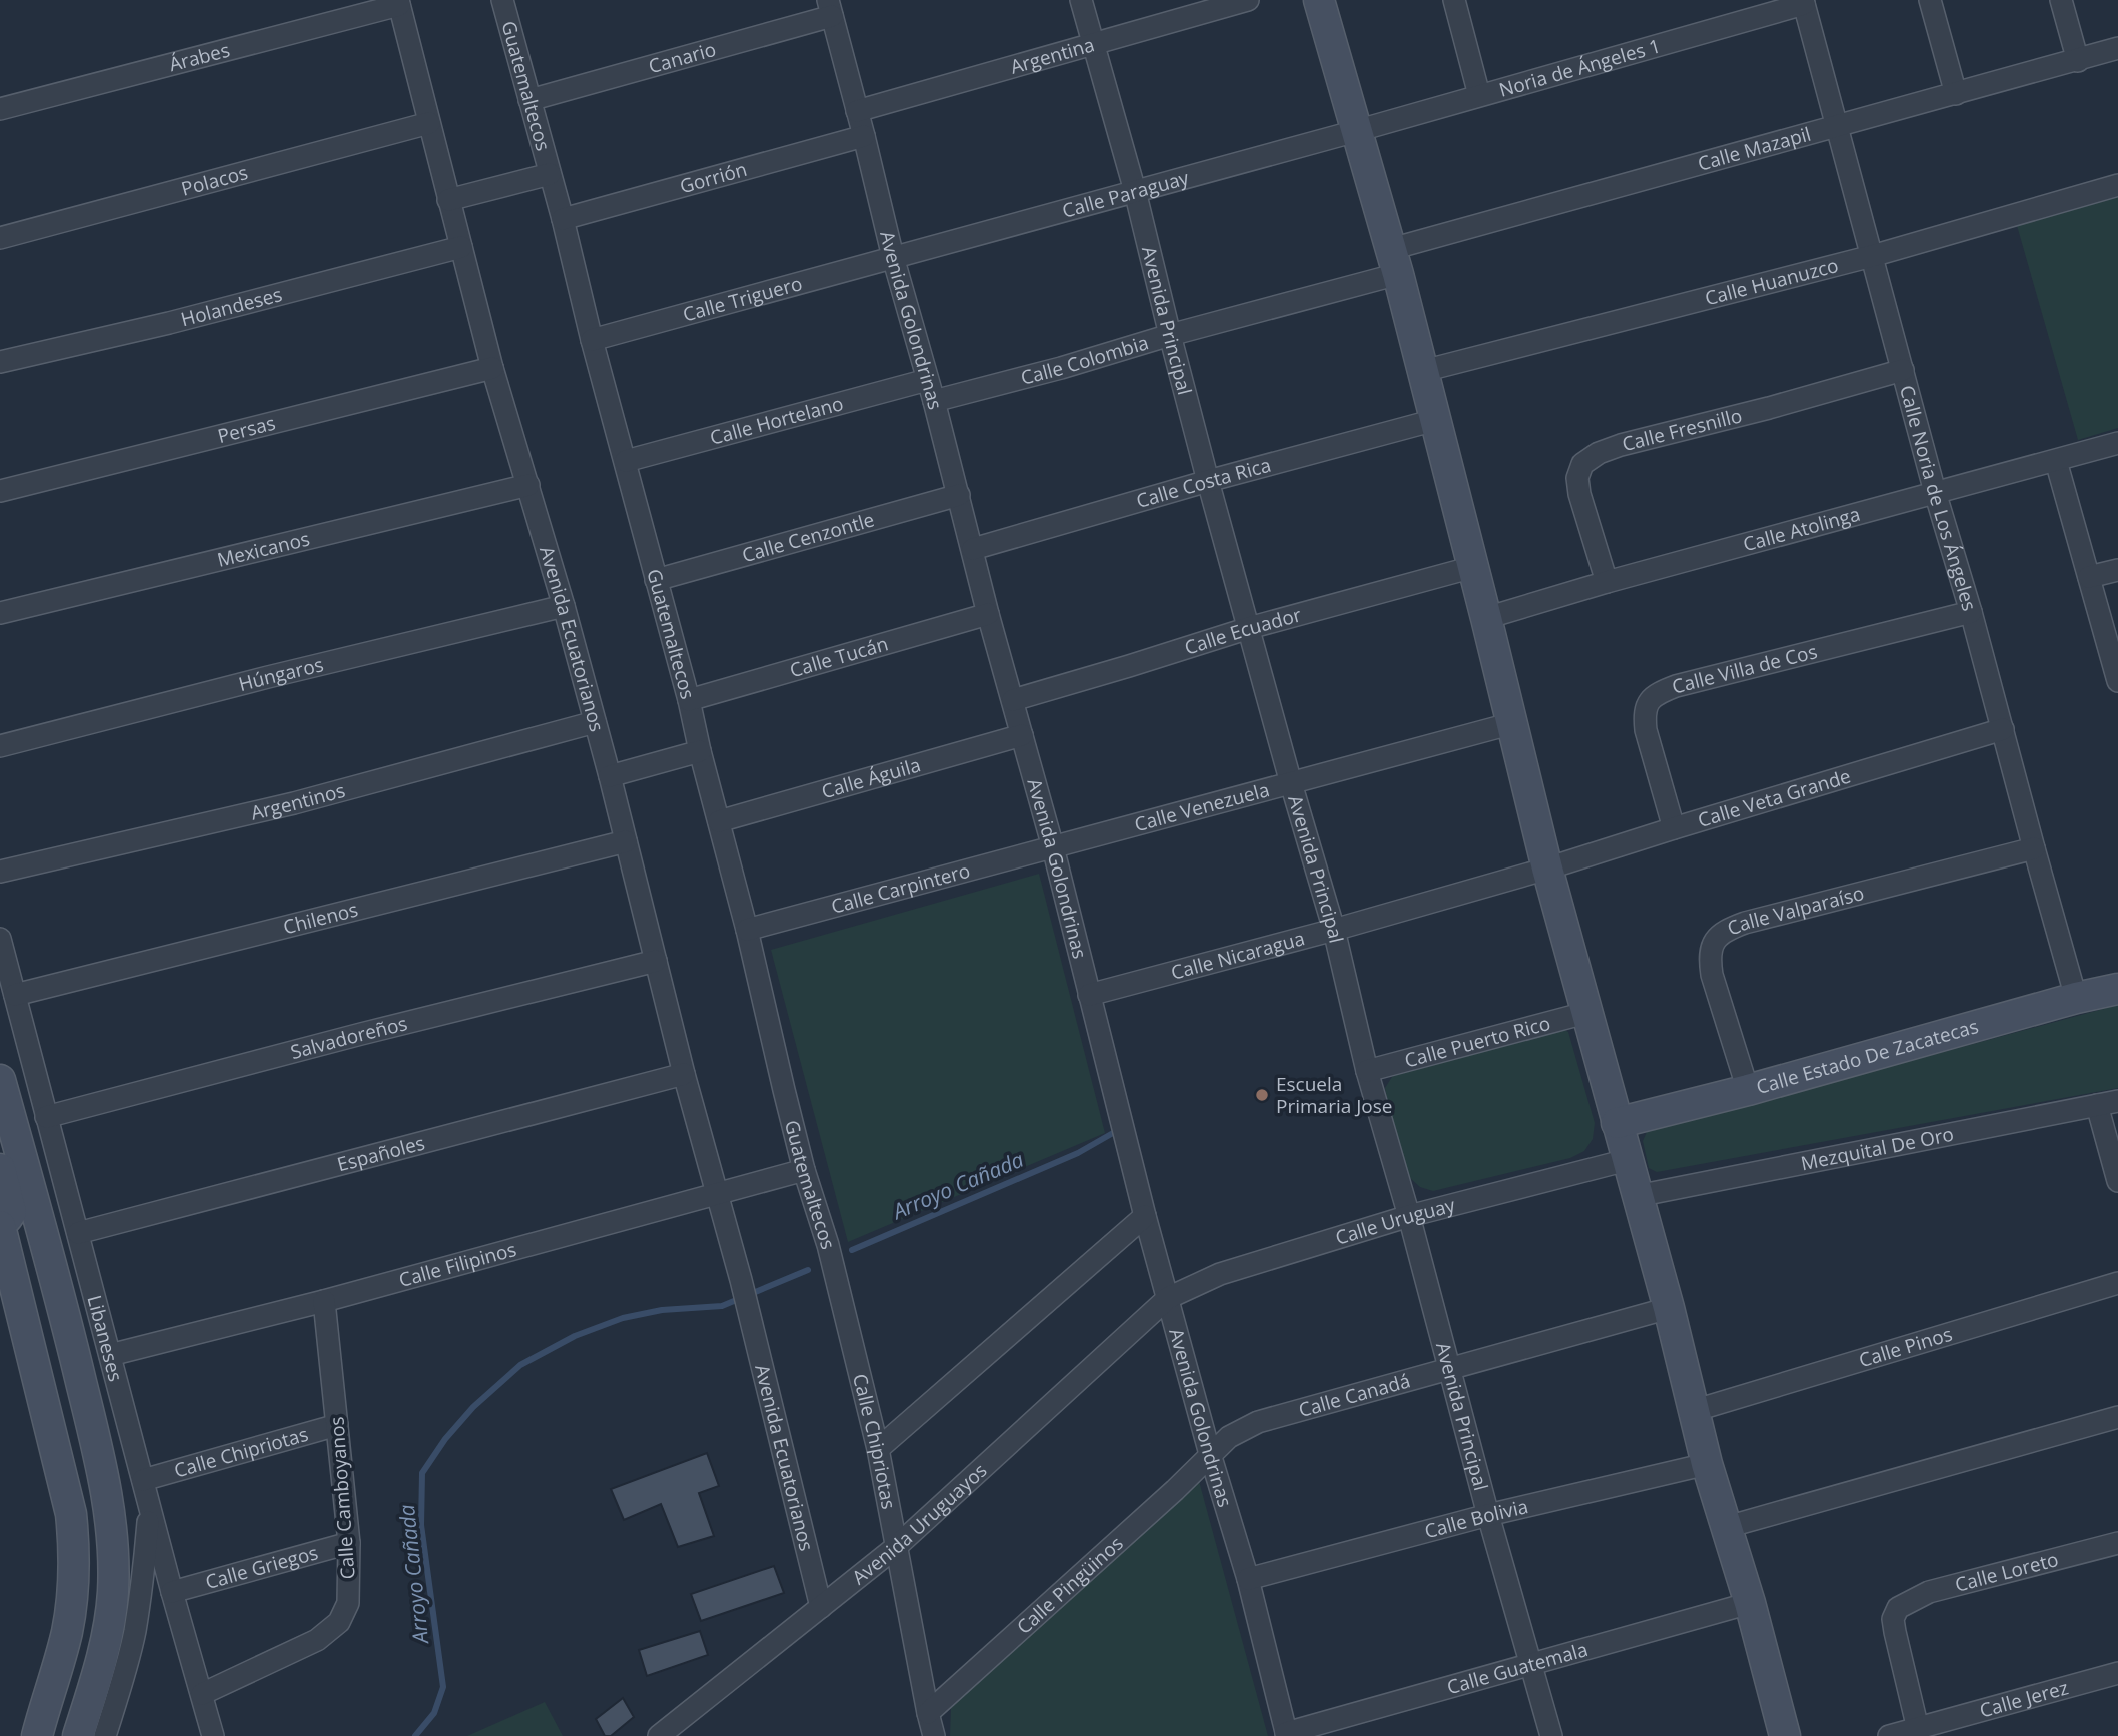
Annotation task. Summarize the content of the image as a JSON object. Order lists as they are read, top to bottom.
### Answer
{
  "streets": {
    "main road": ["Calle Estado De Zacatecas", "Libaneses"],
    "street": [
      "Argentina",
      "Árabes",
      "Canario",
      "Noria de Ángeles 1",
      "Guatemaltecos",
      "Calle Mazapil",
      "Gorrión",
      "Polacos",
      "Calle Paraguay",
      "Calle Huanuzco",
      "Calle Triguero",
      "Holandeses",
      "Avenida Golondrinas",
      "Avenida Principal",
      "Calle Colombia",
      "Calle Hortelano",
      "Calle Fresnillo",
      "Persas",
      "Calle Costa Rica",
      "Calle Noria de Los Ángeles",
      "Calle Atolinga",
      "Calle Cenzontle",
      "Mexicanos",
      "Calle Ecuador",
      "Avenida Ecuatorianos",
      "Calle Tucán",
      "Calle Villa de Cos",
      "Húngaros",
      "Calle Águila",
      "Calle Veta Grande",
      "Argentinos",
      "Calle Venezuela",
      "Calle Carpintero",
      "Calle Valparaíso",
      "Chilenos",
      "Calle Nicaragua",
      "Salvadoreños",
      "Calle Puerto Rico",
      "Mezquital De Oro",
      "Españoles",
      "Calle Uruguay",
      "Calle Filipinos",
      "Calle Pinos",
      "Calle Canadá",
      "Calle Chipriotas",
      "Calle Camboyanos",
      "Calle Bolivia",
      "Avenida Uruguayos",
      "Calle Griegos",
      "Calle Loreto",
      "Calle Pingüinos",
      "Calle Guatemala",
      "Calle Jerez"
    ]
  },
  "crossings": [
    ["Argentina", "Avenida Golondrinas"],
    ["Argentina", "Avenida Principal"],
    ["Árabes", "Avenida Ecuatorianos"],
    ["Canario", "Guatemaltecos"],
    ["Canario", "Avenida Golondrinas"],
    ["Noria de Ángeles 1", "Calle Paraguay"],
    ["Noria de Ángeles 1", "Calle Noria de Los Ángeles"],
    ["Guatemaltecos", "Gorrión"],
    ["Guatemaltecos", "Calle Triguero"],
    ["Guatemaltecos", "Calle Hortelano"],
    ["Guatemaltecos", "Calle Cenzontle"],
    ["Guatemaltecos", "Calle Tucán"],
    ["Guatemaltecos", "Calle Águila"],
    ["Guatemaltecos", "Calle Carpintero"],
    ["Guatemaltecos", "Calle Filipinos"],
    ["Guatemaltecos", "Calle Chipriotas"],
    ["Calle Mazapil", "Calle Colombia"],
    ["Calle Mazapil", "Calle Noria de Los Ángeles"],
    ["Gorrión", "Avenida Golondrinas"],
    ["Polacos", "Avenida Ecuatorianos"],
    ["Calle Paraguay", "Calle Triguero"],
    ["Calle Paraguay", "Avenida Golondrinas"],
    ["Calle Paraguay", "Avenida Principal"],
    ["Calle Huanuzco", "Calle Noria de Los Ángeles"],
    ["Calle Triguero", "Avenida Golondrinas"],
    ["Holandeses", "Avenida Ecuatorianos"],
    ["Avenida Golondrinas", "Calle Colombia"],
    ["Avenida Golondrinas", "Calle Hortelano"],
    ["Avenida Golondrinas", "Calle Costa Rica"],
    ["Avenida Golondrinas", "Calle Cenzontle"],
    ["Avenida Golondrinas", "Calle Ecuador"],
    ["Avenida Golondrinas", "Calle Tucán"],
    ["Avenida Golondrinas", "Calle Águila"],
    ["Avenida Golondrinas", "Calle Venezuela"],
    ["Avenida Golondrinas", "Calle Carpintero"],
    ["Avenida Golondrinas", "Calle Nicaragua"],
    ["Avenida Golondrinas", "Calle Uruguay"],
    ["Avenida Golondrinas", "Calle Canadá"],
    ["Avenida Golondrinas", "Calle Bolivia"],
    ["Avenida Golondrinas", "Avenida Uruguayos"],
    ["Avenida Golondrinas", "Calle Pingüinos"],
    ["Avenida Golondrinas", "Calle Guatemala"],
    ["Avenida Principal", "Calle Colombia"],
    ["Avenida Principal", "Calle Costa Rica"],
    ["Avenida Principal", "Calle Ecuador"],
    ["Avenida Principal", "Calle Venezuela"],
    ["Avenida Principal", "Calle Nicaragua"],
    ["Avenida Principal", "Calle Puerto Rico"],
    ["Avenida Principal", "Calle Uruguay"],
    ["Avenida Principal", "Calle Canadá"],
    ["Avenida Principal", "Calle Bolivia"],
    ["Avenida Principal", "Calle Guatemala"],
    ["Calle Fresnillo", "Calle Noria de Los Ángeles"],
    ["Calle Fresnillo", "Calle Atolinga"],
    ["Persas", "Avenida Ecuatorianos"],
    ["Calle Noria de Los Ángeles", "Calle Atolinga"],
    ["Calle Noria de Los Ángeles", "Calle Villa de Cos"],
    ["Calle Noria de Los Ángeles", "Calle Veta Grande"],
    ["Calle Noria de Los Ángeles", "Calle Valparaíso"],
    ["Calle Noria de Los Ángeles", "Calle Estado De Zacatecas"],
    ["Mexicanos", "Avenida Ecuatorianos"],
    ["Avenida Ecuatorianos", "Húngaros"],
    ["Avenida Ecuatorianos", "Argentinos"],
    ["Avenida Ecuatorianos", "Chilenos"],
    ["Avenida Ecuatorianos", "Salvadoreños"],
    ["Avenida Ecuatorianos", "Españoles"],
    ["Avenida Ecuatorianos", "Calle Filipinos"],
    ["Avenida Ecuatorianos", "Avenida Uruguayos"],
    ["Calle Villa de Cos", "Calle Veta Grande"],
    ["Calle Veta Grande", "Calle Nicaragua"],
    ["Calle Venezuela", "Calle Carpintero"],
    ["Calle Valparaíso", "Calle Estado De Zacatecas"],
    ["Chilenos", "Libaneses"],
    ["Salvadoreños", "Libaneses"],
    ["Españoles", "Libaneses"],
    ["Calle Uruguay", "Avenida Uruguayos"],
    ["Calle Filipinos", "Libaneses"],
    ["Calle Filipinos", "Calle Camboyanos"],
    ["Libaneses", "Calle Chipriotas"],
    ["Libaneses", "Calle Camboyanos"],
    ["Libaneses", "Calle Griegos"],
    ["Calle Canadá", "Calle Pingüinos"],
    ["Calle Chipriotas", "Calle Camboyanos"],
    ["Calle Chipriotas", "Avenida Uruguayos"],
    ["Calle Chipriotas", "Calle Pingüinos"],
    ["Calle Camboyanos", "Calle Griegos"],
    ["Calle Loreto", "Calle Jerez"]
  ],
  "water": ["Arroyo Cañada"],
  "places": ["Escuela Primaria Jose"]
}
